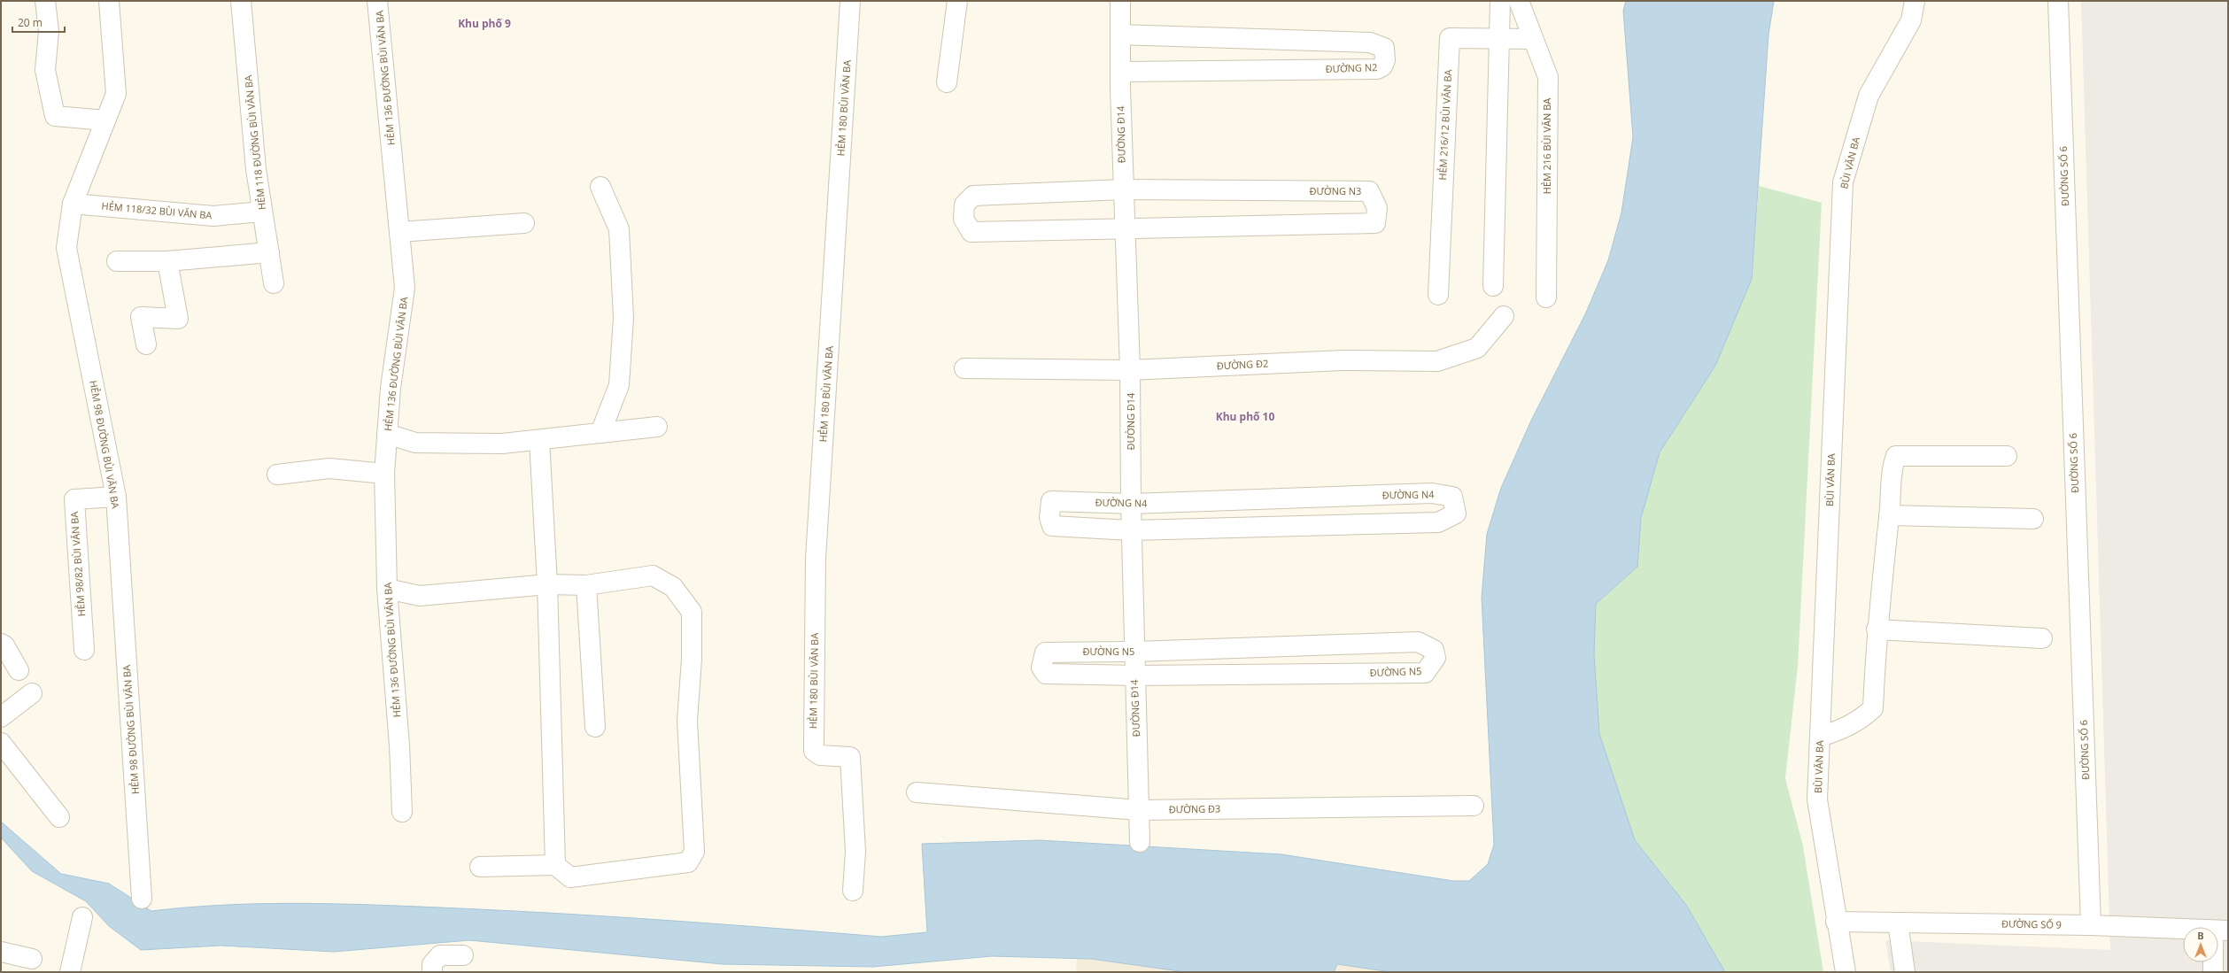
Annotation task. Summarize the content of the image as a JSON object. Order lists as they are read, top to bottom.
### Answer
{
  "streets": {
    "street": [
      "ĐƯỜNG N2",
      "HẺM 136 ĐƯỜNG BÙI VĂN BA",
      "HẺM 180 BÙI VĂN BA",
      "HẺM 216/12 BÙI VĂN BA",
      "ĐƯỜNG Đ14",
      "HẺM 118 ĐƯỜNG BÙI VĂN BA",
      "HẺM 216 BÙI VĂN BA",
      "BÙI VĂN BA",
      "ĐƯỜNG SỐ 6",
      "ĐƯỜNG N3",
      "HẺM 118/32 BÙI VĂN BA",
      "ĐƯỜNG Đ2",
      "HẺM 98 ĐƯỜNG BÙI VĂN BA",
      "ĐƯỜNG N4",
      "HẺM 98/82 BÙI VĂN BA",
      "ĐƯỜNG N5",
      "ĐƯỜNG Đ3",
      "ĐƯỜNG SỐ 9"
    ]
  },
  "crossings": [
    ["ĐƯỜNG N2", "ĐƯỜNG Đ14"],
    ["HẺM 216/12 BÙI VĂN BA", "HẺM 216 BÙI VĂN BA"],
    ["ĐƯỜNG Đ14", "ĐƯỜNG N3"],
    ["ĐƯỜNG Đ14", "ĐƯỜNG Đ2"],
    ["ĐƯỜNG Đ14", "ĐƯỜNG N4"],
    ["ĐƯỜNG Đ14", "ĐƯỜNG N5"],
    ["ĐƯỜNG Đ14", "ĐƯỜNG Đ3"],
    ["HẺM 118 ĐƯỜNG BÙI VĂN BA", "HẺM 118/32 BÙI VĂN BA"],
    ["BÙI VĂN BA", "ĐƯỜNG SỐ 9"],
    ["ĐƯỜNG SỐ 6", "ĐƯỜNG SỐ 9"],
    ["HẺM 118/32 BÙI VĂN BA", "HẺM 98 ĐƯỜNG BÙI VĂN BA"],
    ["HẺM 98 ĐƯỜNG BÙI VĂN BA", "HẺM 98/82 BÙI VĂN BA"]
  ],
  "districts": ["Khu phố 9", "Khu phố 10"],
  "scale_bar": "20 m",
  "north": "top"
}
